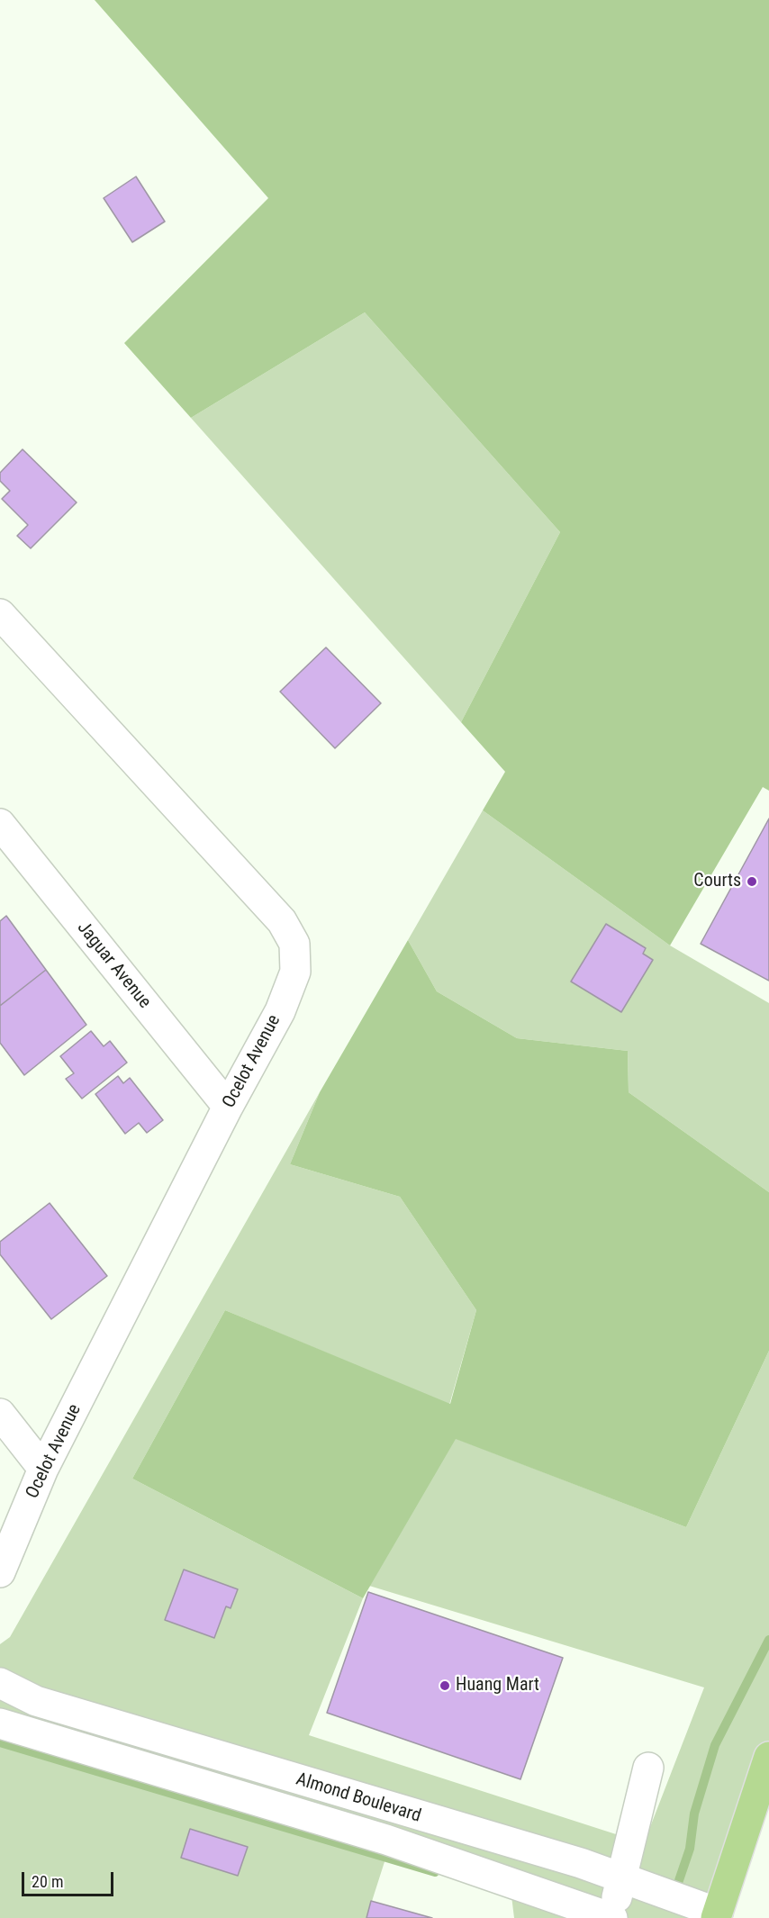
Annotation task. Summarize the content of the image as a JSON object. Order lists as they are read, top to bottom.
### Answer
{
  "streets": {
    "street": ["Jaguar Avenue", "Ocelot Avenue", "Almond Boulevard"]
  },
  "crossings": [
    ["Jaguar Avenue", "Ocelot Avenue"]
  ],
  "places": ["Courts", "Huang Mart"],
  "scale_bar": "20 m"
}
